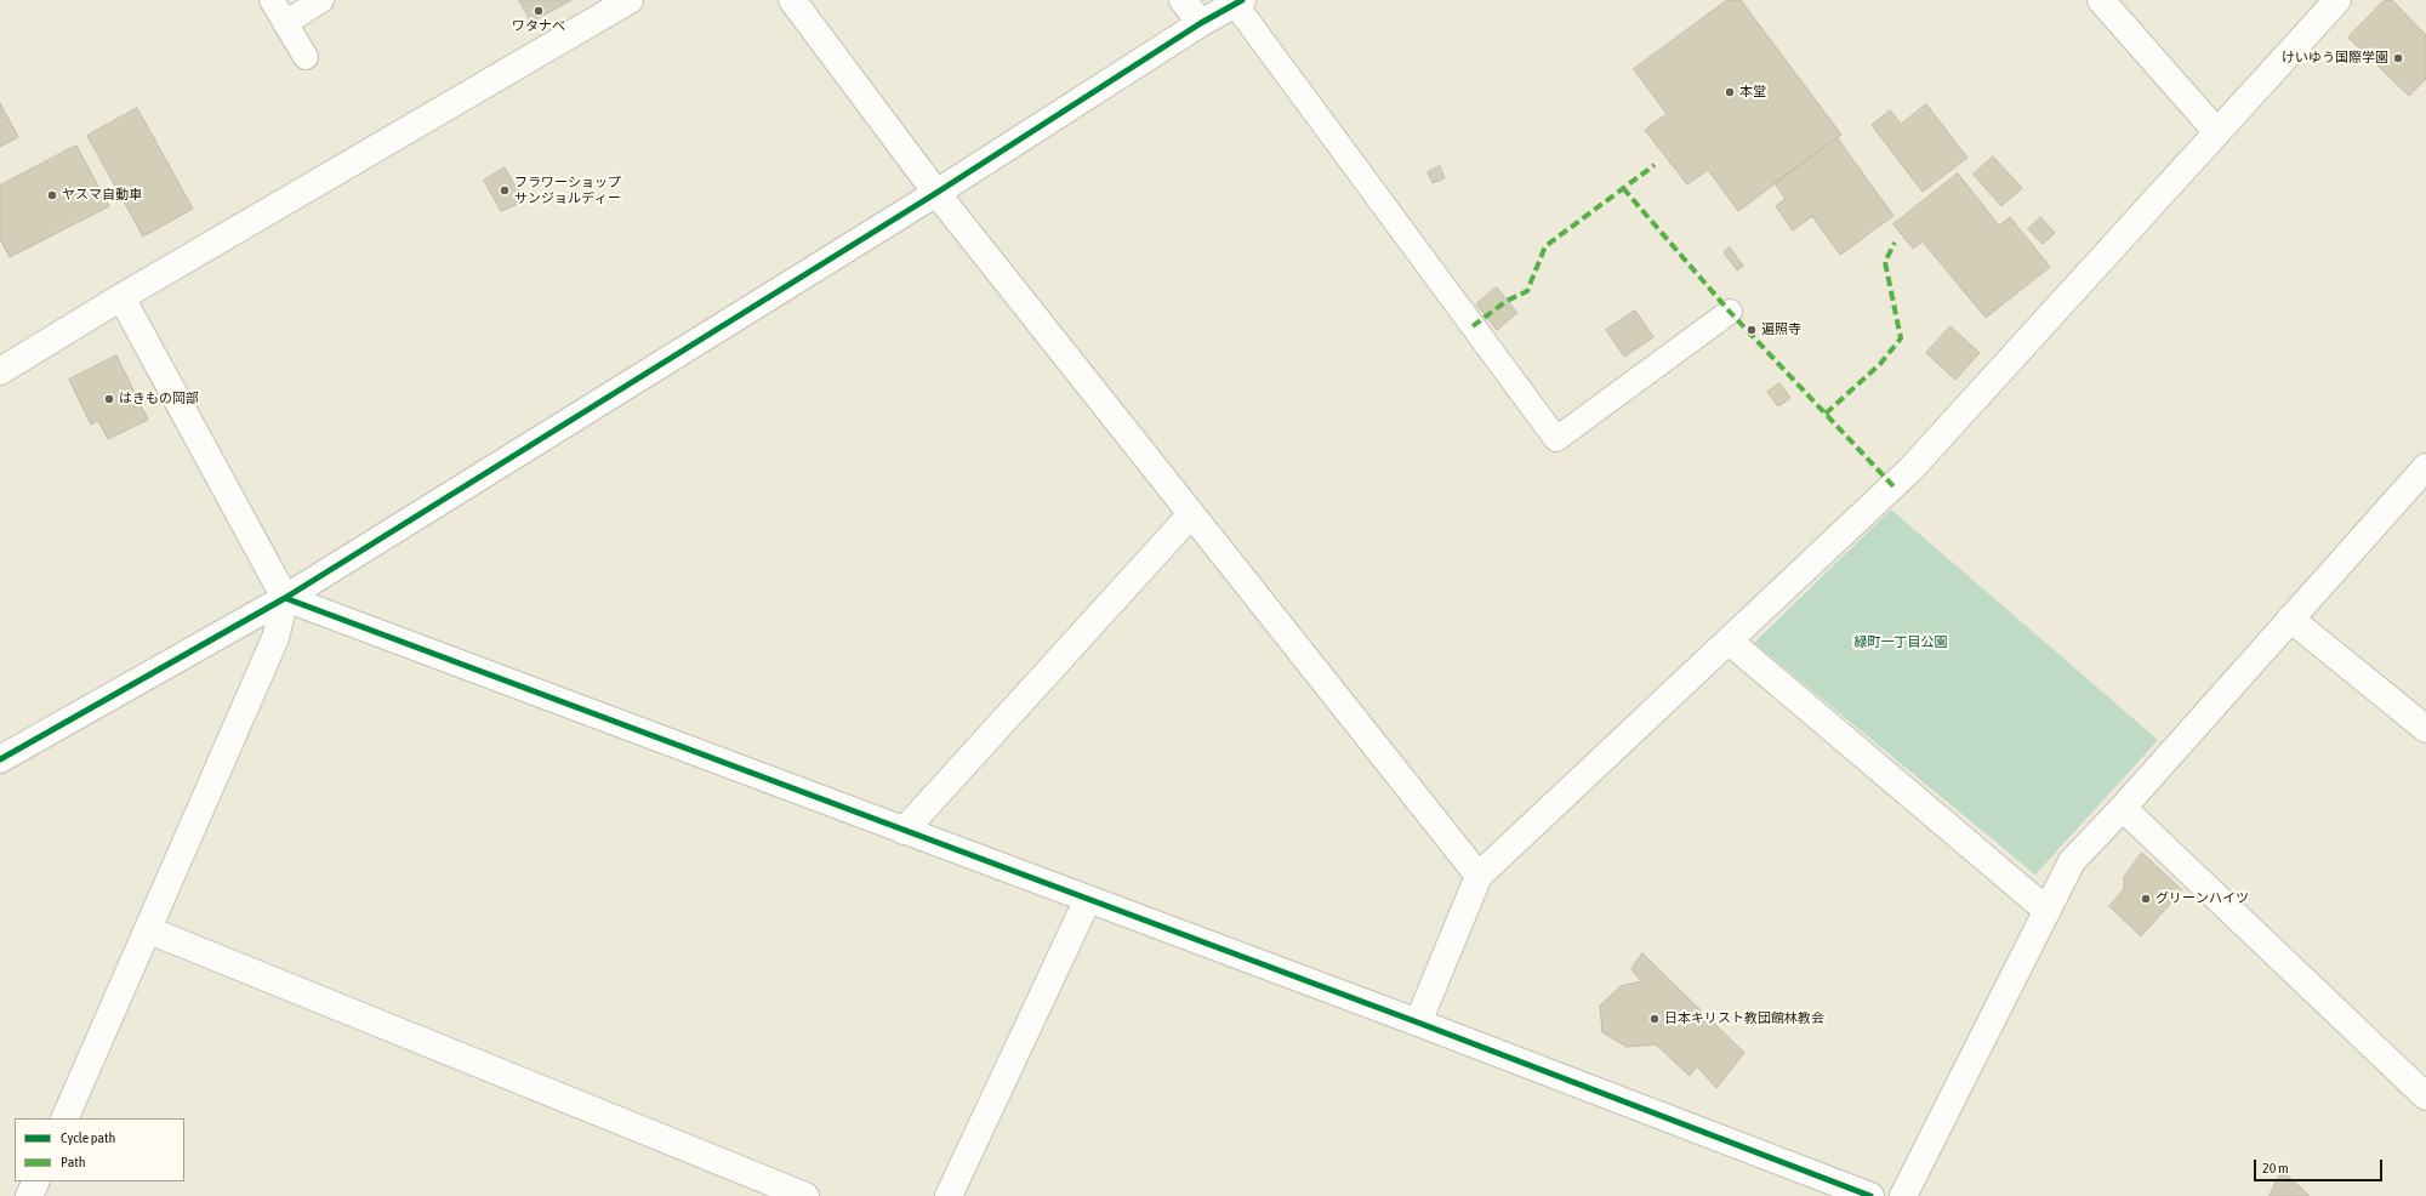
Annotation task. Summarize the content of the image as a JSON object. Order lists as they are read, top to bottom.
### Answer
{
  "parks": ["緑町一丁目公園"],
  "places": [
    "ワタナベ",
    "けいゆう国際学園",
    "本堂",
    "フラワーショップ サンジョルディー",
    "ヤスマ自動車",
    "遍照寺",
    "はきもの岡部",
    "グリーンハイツ",
    "日本キリスト教団館林教会"
  ],
  "legend": ["Cycle path", "Path"],
  "scale_bar": "20 m"
}
